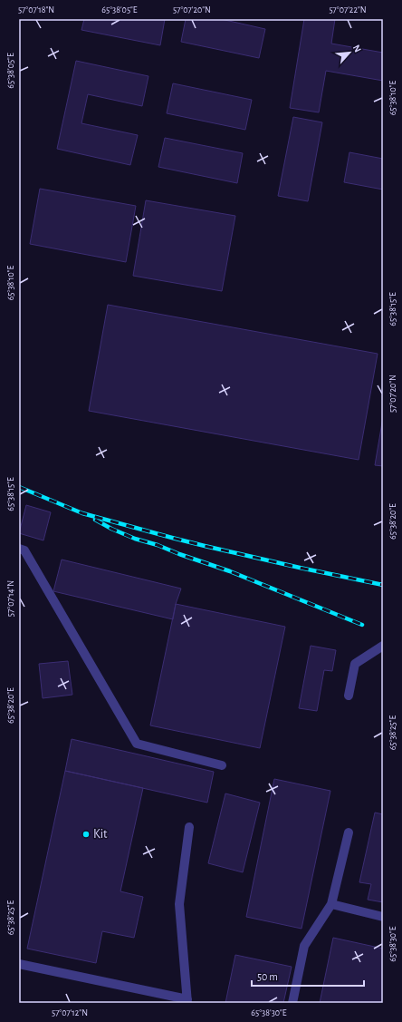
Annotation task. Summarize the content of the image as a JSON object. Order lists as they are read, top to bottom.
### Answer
{
  "places": ["Kit"],
  "scale_bar": "50 m",
  "north": "top right",
  "coordinates": [
    "57°07'18\"N",
    "65°38'05\"E",
    "57°07'20\"N",
    "57°07'22\"N",
    "65°38'10\"E",
    "65°38'15\"E",
    "65°38'20\"E",
    "57°07'14\"N",
    "65°38'25\"E",
    "65°38'30\"E",
    "57°07'12\"N"
  ]
}
